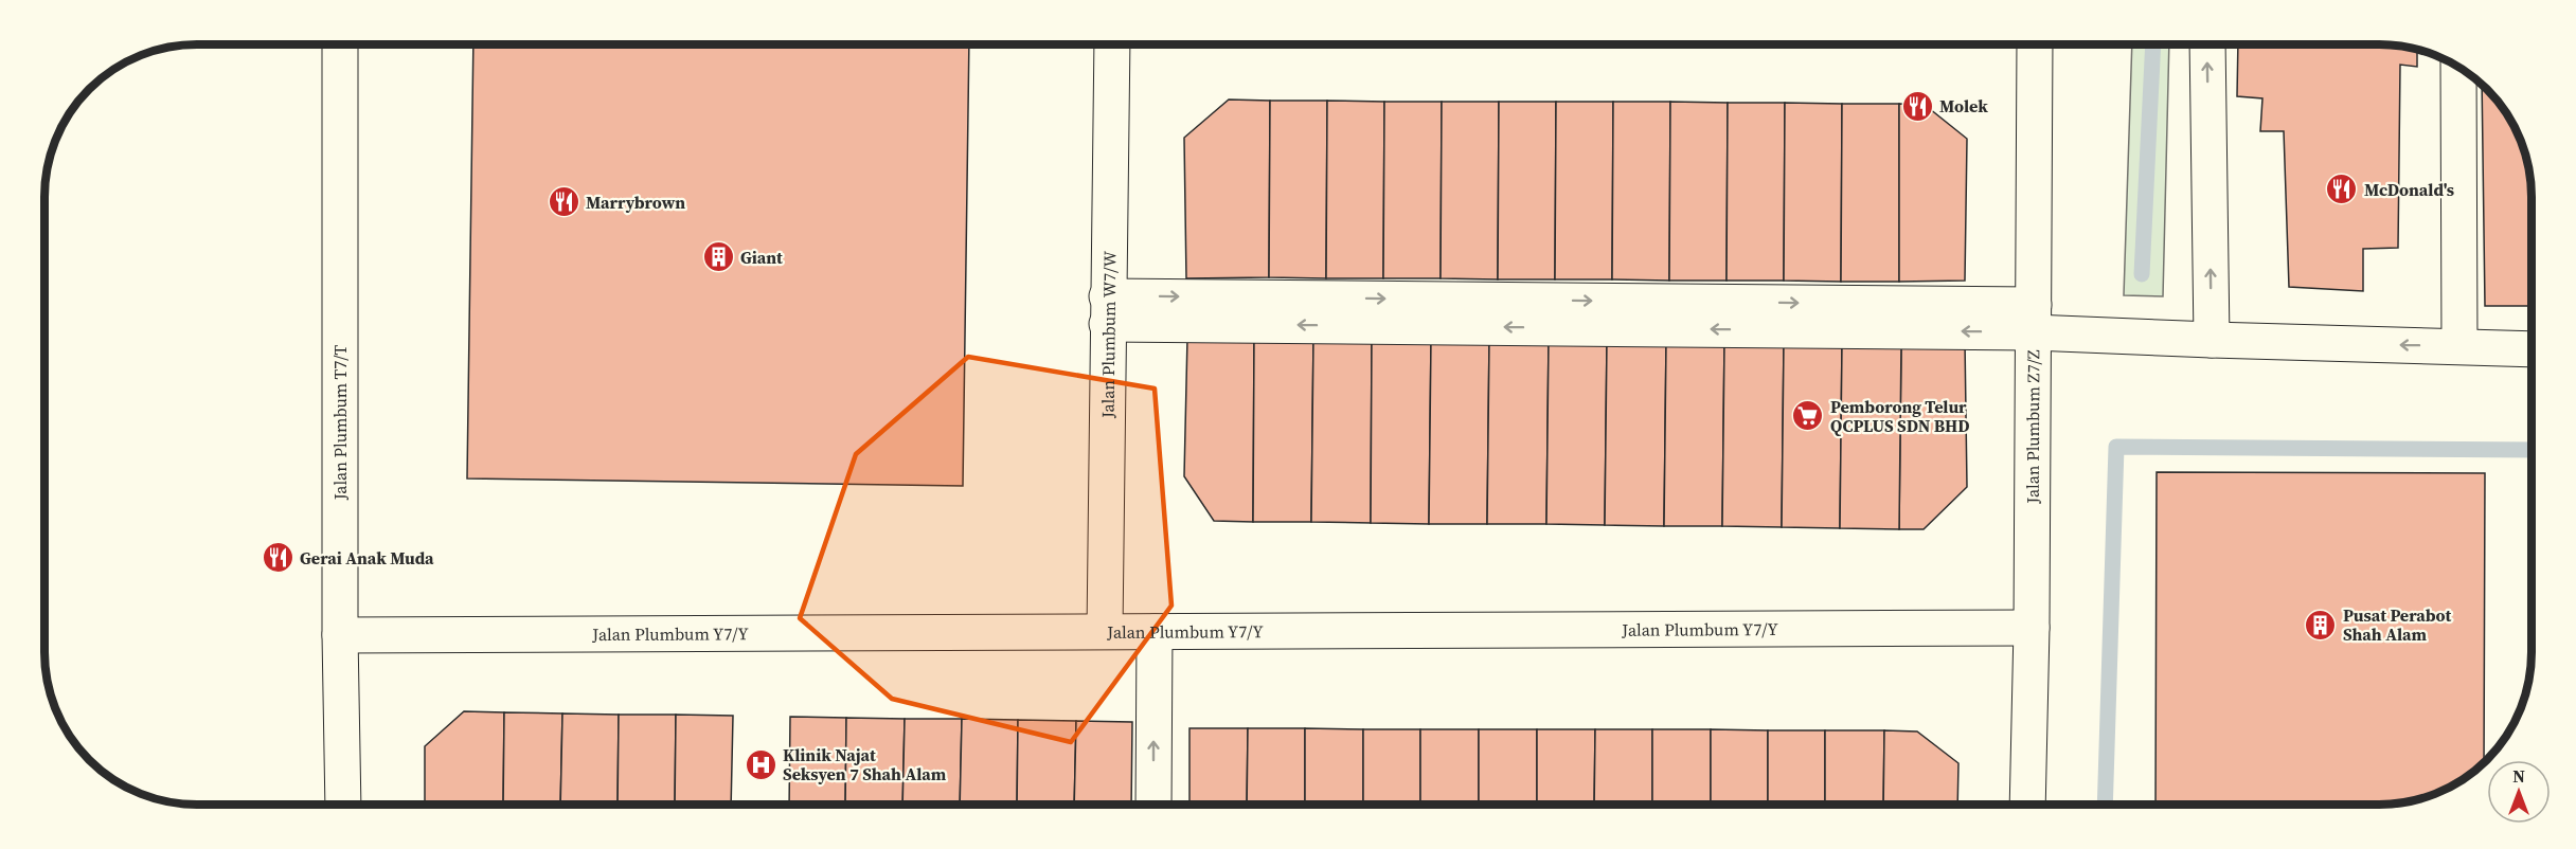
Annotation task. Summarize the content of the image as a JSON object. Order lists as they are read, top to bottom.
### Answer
{
  "streets": {
    "street": [
      "Jalan Plumbum W7/W",
      "Jalan Plumbum T7/T",
      "Jalan Plumbum Z7/Z",
      "Jalan Plumbum Y7/Y"
    ]
  },
  "crossings": [
    ["Jalan Plumbum W7/W", "Jalan Plumbum Y7/Y"],
    ["Jalan Plumbum T7/T", "Jalan Plumbum Y7/Y"],
    ["Jalan Plumbum Z7/Z", "Jalan Plumbum Y7/Y"]
  ],
  "places": {
    "restaurant": [
      "Molek",
      "McDonald's",
      "Marrybrown",
      "Gerai Anak Muda"
    ],
    "building": ["Giant", "Pusat Perabot Shah Alam"],
    "supermarket": ["Pemborong Telur QCPLUS SDN BHD"],
    "hospital": ["Klinik Najat Seksyen 7 Shah Alam"]
  },
  "north": "top"
}
